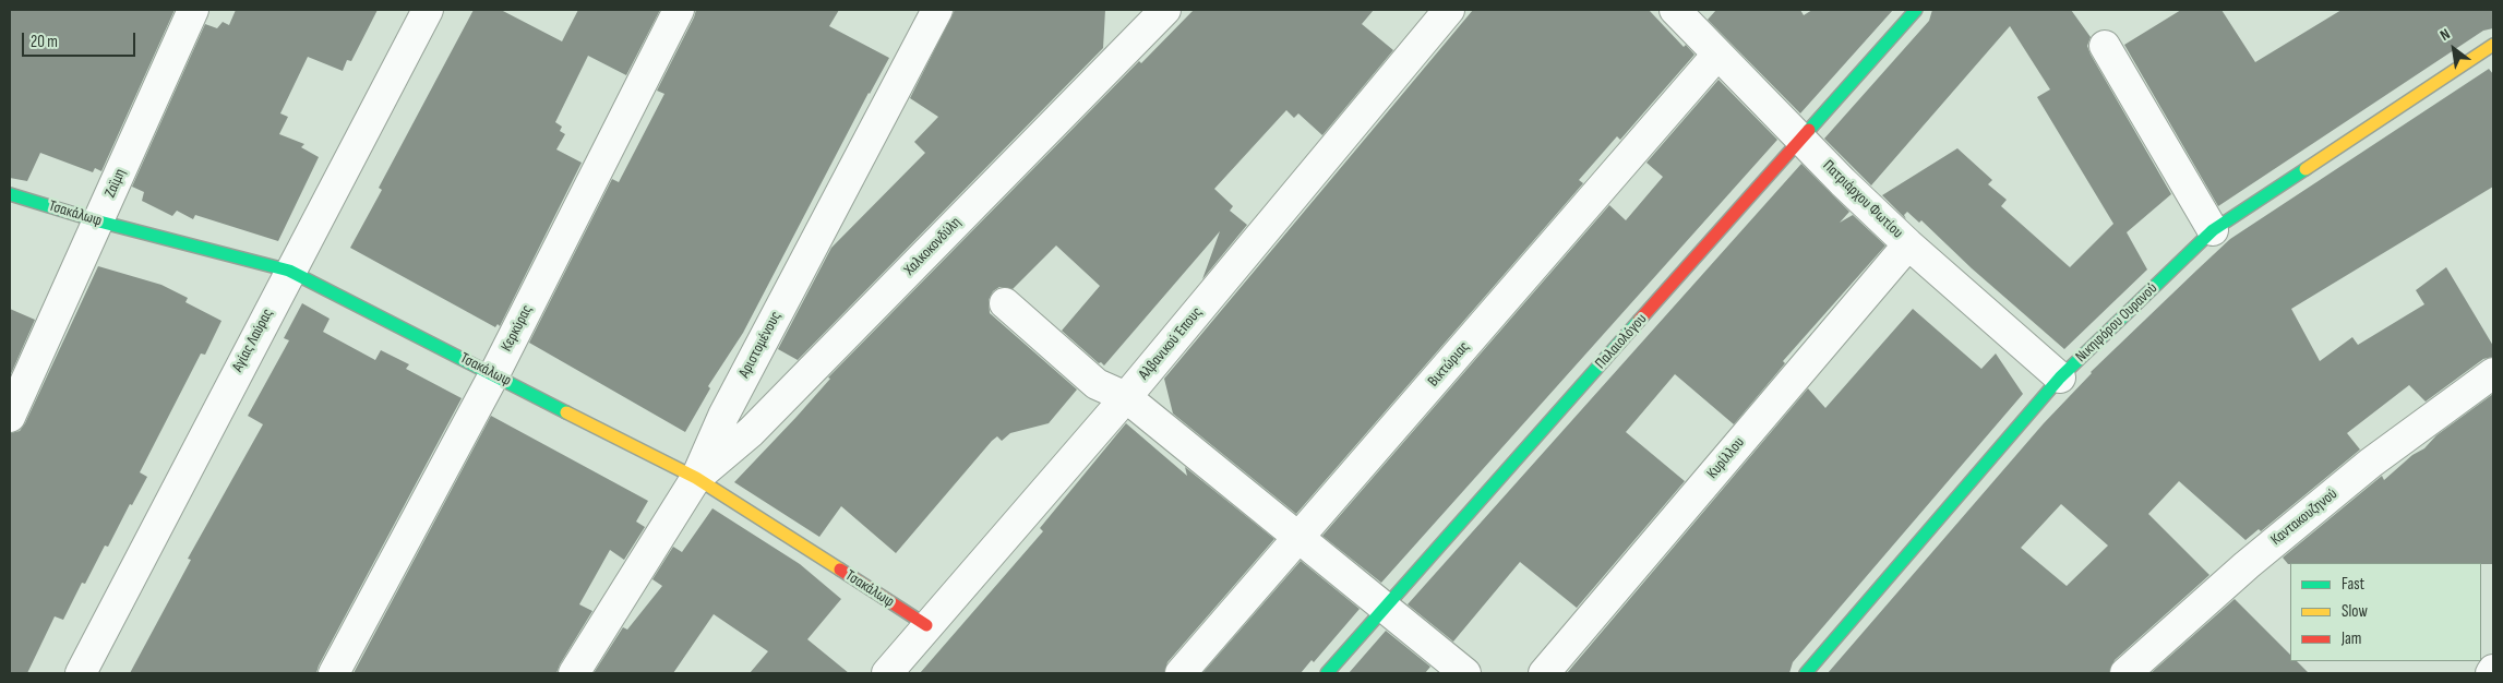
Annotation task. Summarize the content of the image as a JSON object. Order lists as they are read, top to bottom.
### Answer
{
  "streets": {
    "street": [
      "Ζαϊμη",
      "Πατριάρχου Φωτίου",
      "Τσακάλωφ",
      "Χαλκοκονδύλη",
      "Νικηφόρου Ουρανού",
      "Κερκύρας",
      "Αγίας Λαύρας",
      "Παλαιολόγου",
      "Αλβανικού Έπους",
      "Αριστομένους",
      "Βικτώριας",
      "Κυρίλλου",
      "Καντακουζηνού"
    ]
  },
  "crossings": [
    ["Ζαϊμη", "Τσακάλωφ"],
    ["Πατριάρχου Φωτίου", "Νικηφόρου Ουρανού"],
    ["Πατριάρχου Φωτίου", "Παλαιολόγου"],
    ["Πατριάρχου Φωτίου", "Βικτώριας"],
    ["Πατριάρχου Φωτίου", "Κυρίλλου"],
    ["Τσακάλωφ", "Χαλκοκονδύλη"],
    ["Τσακάλωφ", "Κερκύρας"],
    ["Τσακάλωφ", "Αγίας Λαύρας"],
    ["Τσακάλωφ", "Αλβανικού Έπους"],
    ["Τσακάλωφ", "Αριστομένους"],
    ["Χαλκοκονδύλη", "Αριστομένους"]
  ],
  "legend": ["Fast", "Slow", "Jam"],
  "scale_bar": "20 m",
  "north": "top left"
}
